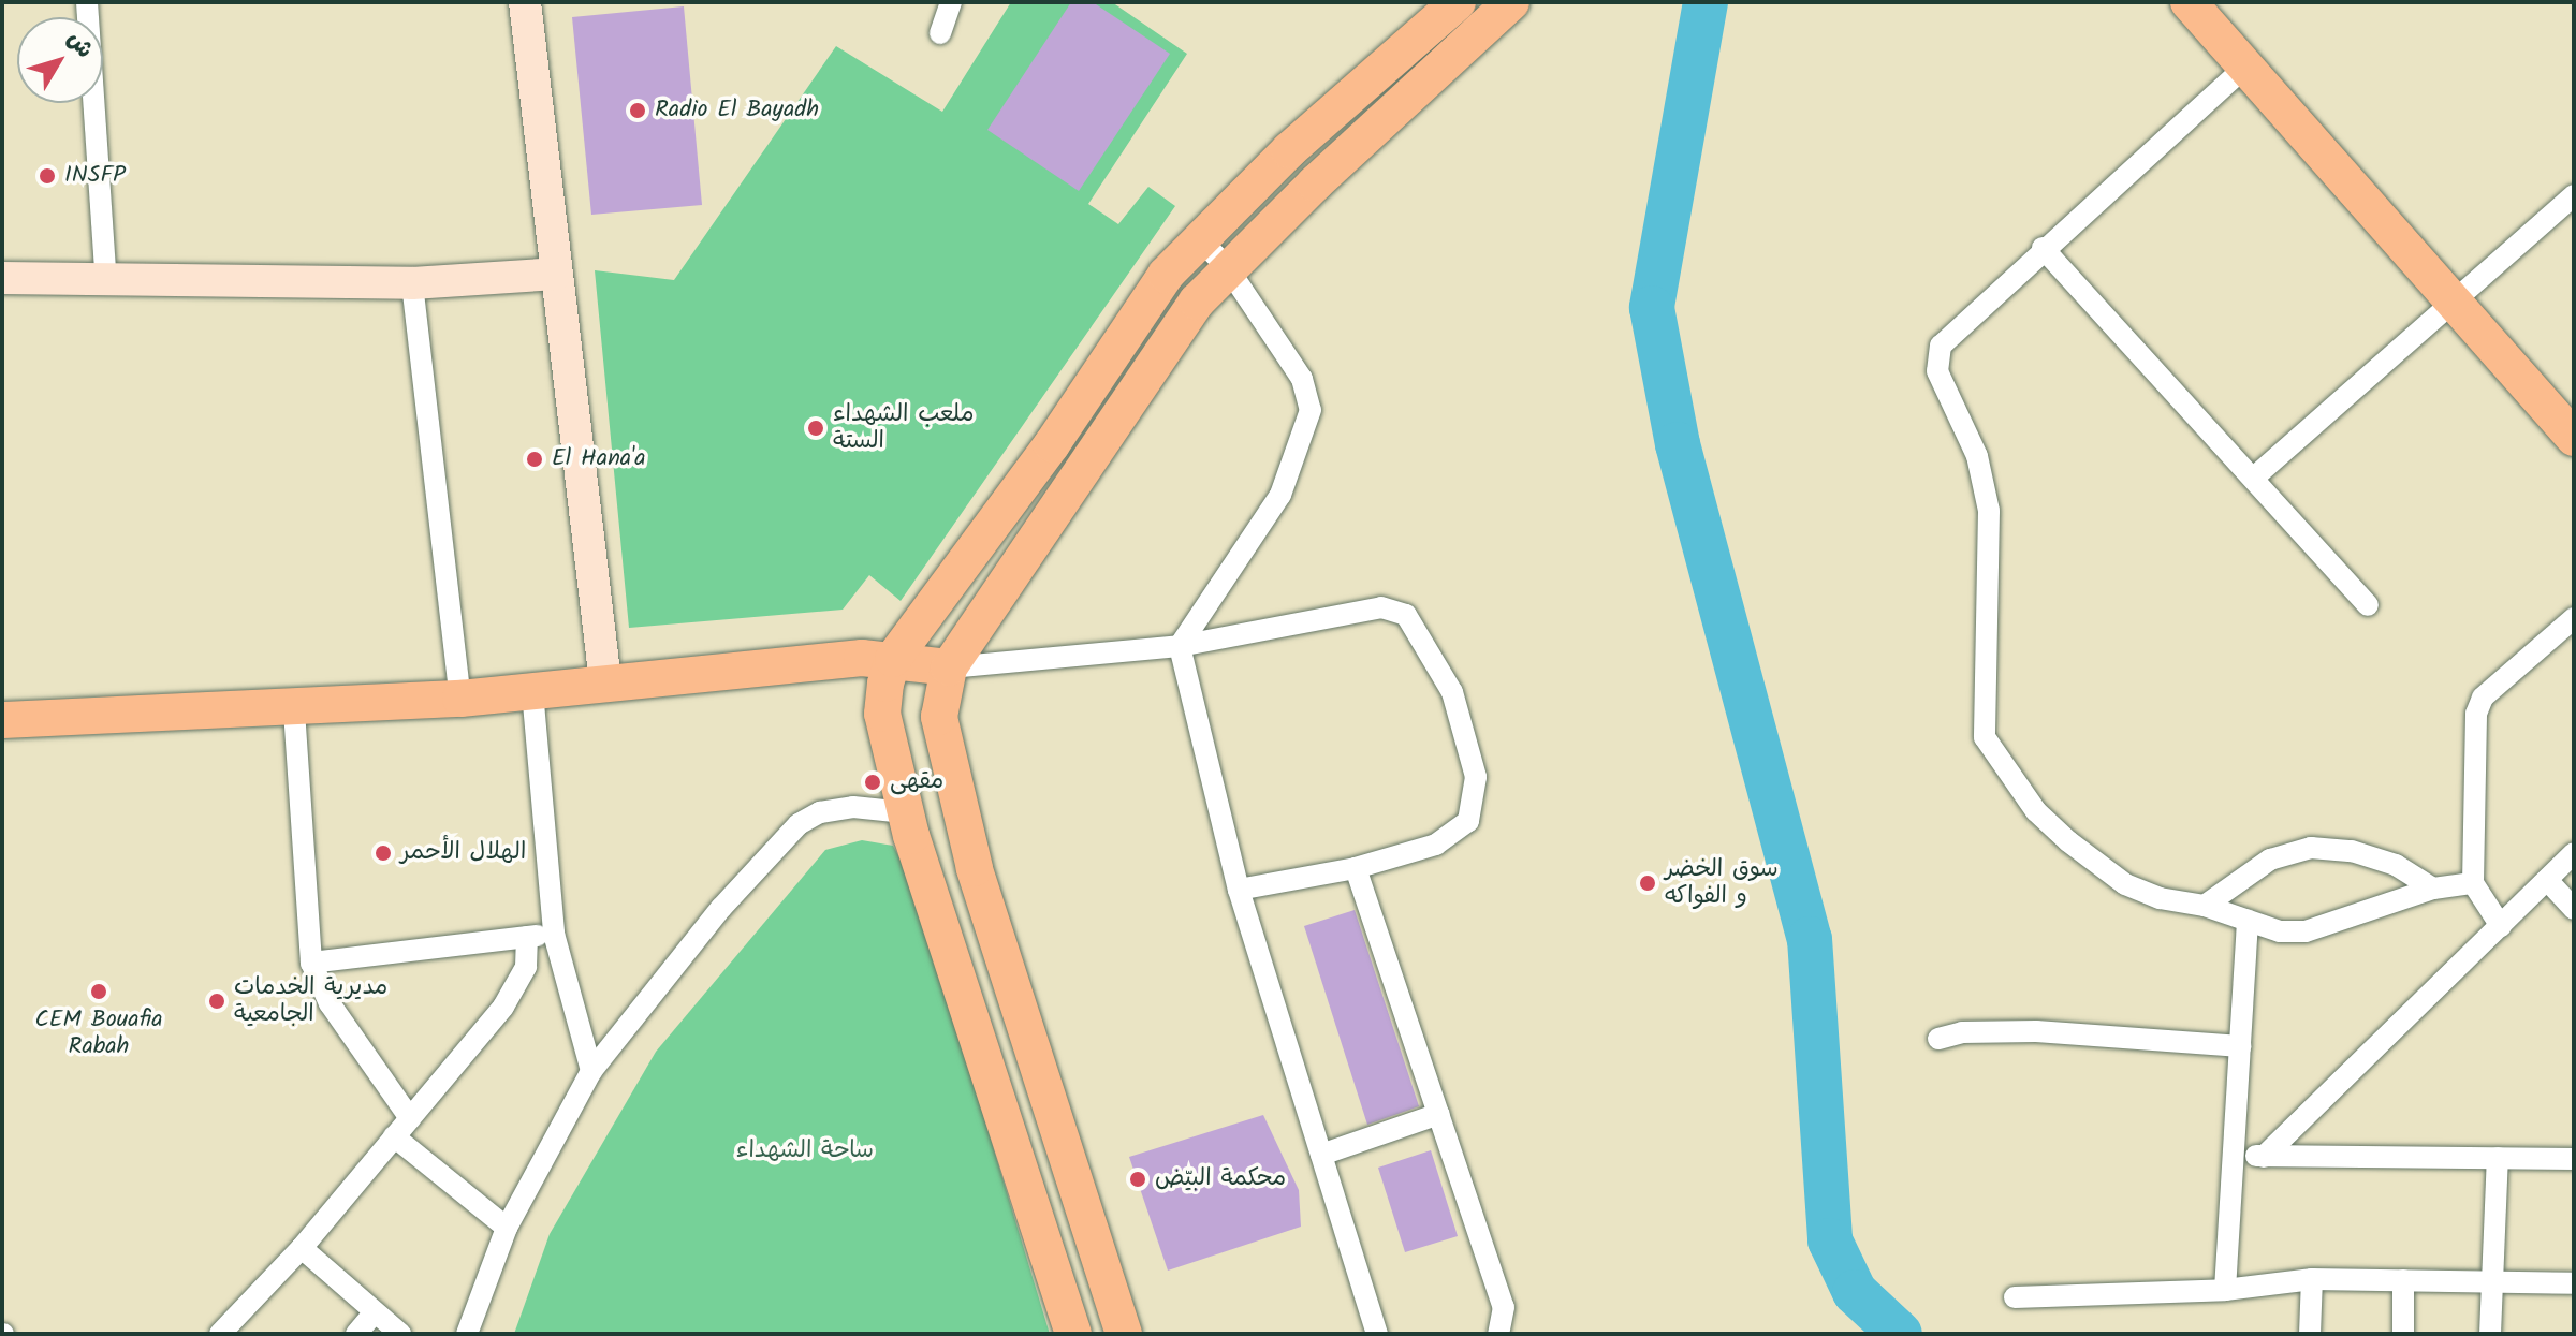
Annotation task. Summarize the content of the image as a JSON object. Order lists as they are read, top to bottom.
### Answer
{
  "parks": ["ساحة الشهداء"],
  "places": [
    "Radio El Bayadh",
    "INSFP",
    "ملعب الشهداء الستة",
    "El Hana'a",
    "مقهى",
    "الهلال الأحمر",
    "سوق الخضر و الفواكه",
    "CEM Bouafia Rabah",
    "مديرية الخدمات الجامعية",
    "محكمة البيّض"
  ],
  "north": "top right"
}
